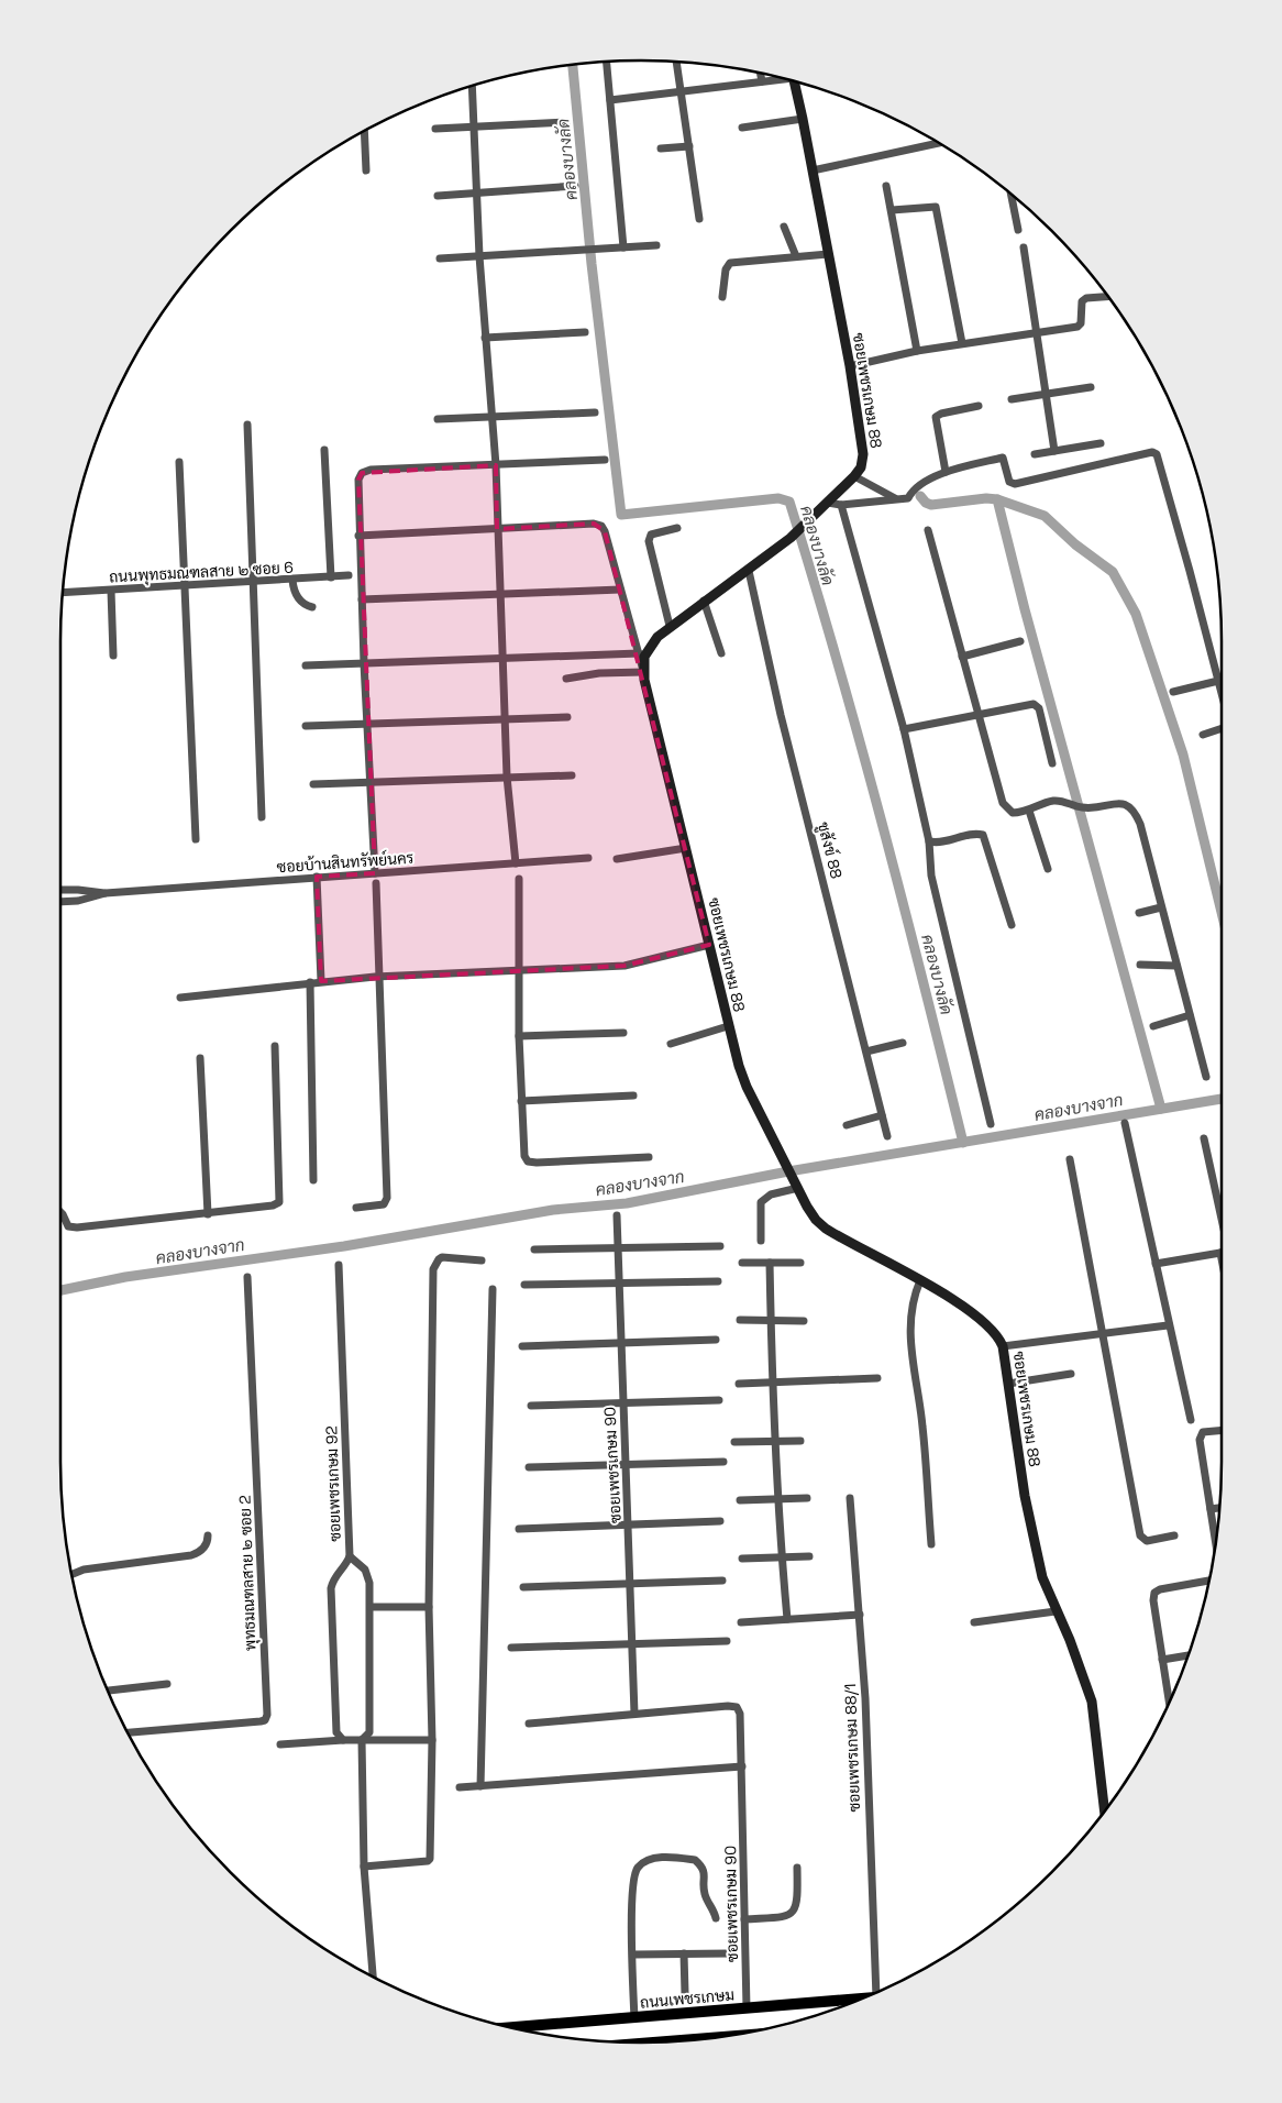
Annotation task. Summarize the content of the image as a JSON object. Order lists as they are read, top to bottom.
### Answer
{
  "streets": {
    "main road": ["ถนนเพชรเกษม"],
    "street": [
      "ซอยเพชรเกษม 88",
      "ถนนพุทธมณฑลสาย ๒ ซอย 6",
      "ชูสังข์ 88",
      "ซอยบ้านสินทรัพย์นคร",
      "ซอยเพชรเกษม 90",
      "ซอยเพชรเกษม 92",
      "พุทธมณฑลสาย ๒ ซอย 2",
      "ซอยเพชรเกษม 88/1"
    ]
  },
  "crossings": [
    ["ซอยเพชรเกษม 88", "ชูสังข์ 88"],
    ["ซอยเพชรเกษม 90", "ถนนเพชรเกษม"]
  ],
  "water": ["คลองบางลัด", "คลองบางจาก"]
}
